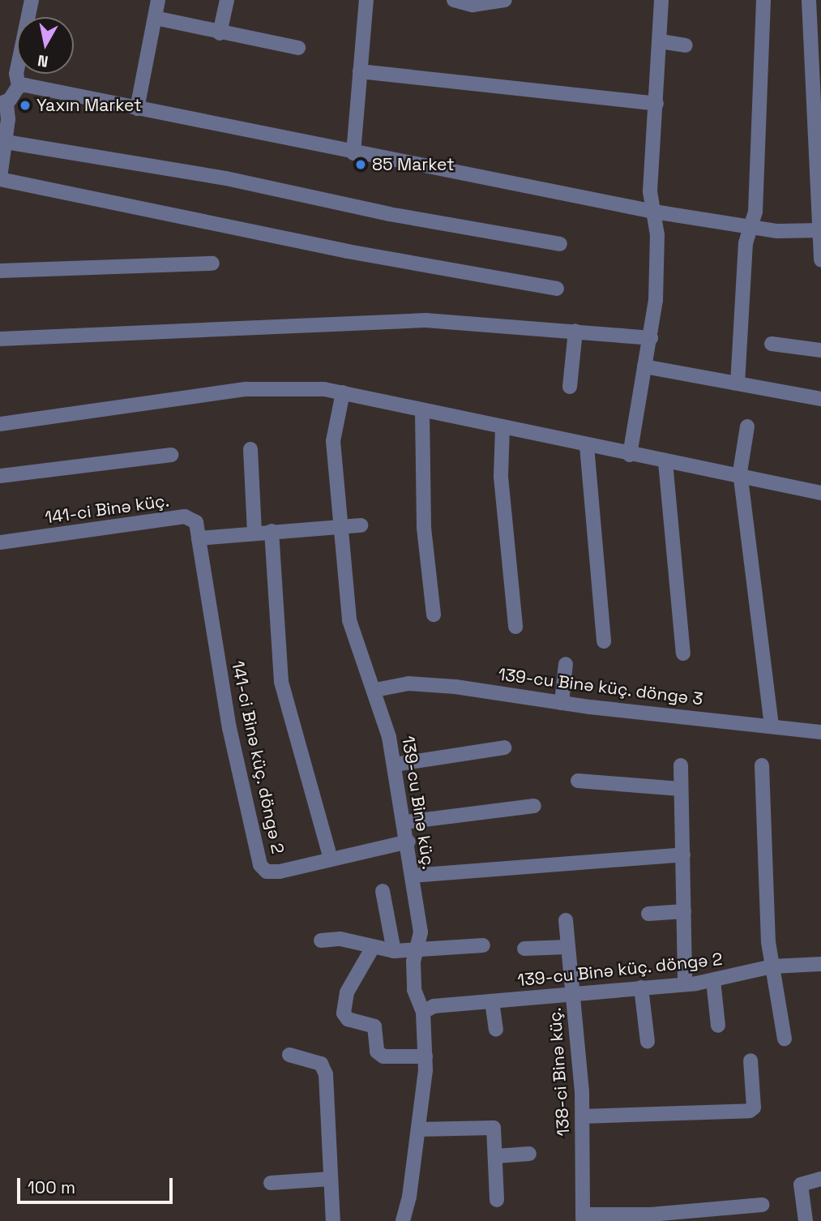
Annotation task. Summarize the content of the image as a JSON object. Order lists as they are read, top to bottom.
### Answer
{
  "streets": {
    "street": [
      "141-ci Binə küç.",
      "139-cu Binə küç. döngə 3",
      "141-ci Binə küç. döngə 2",
      "139-cu Binə küç.",
      "139-cu Binə küç. döngə 2",
      "138-ci Binə küç."
    ]
  },
  "crossings": [
    ["141-ci Binə küç.", "141-ci Binə küç. döngə 2"],
    ["139-cu Binə küç. döngə 3", "139-cu Binə küç."],
    ["141-ci Binə küç. döngə 2", "139-cu Binə küç."],
    ["139-cu Binə küç.", "139-cu Binə küç. döngə 2"],
    ["139-cu Binə küç. döngə 2", "138-ci Binə küç."]
  ],
  "places": ["Yaxın Market", "85 Market"],
  "scale_bar": "100 m",
  "north": "bottom"
}
